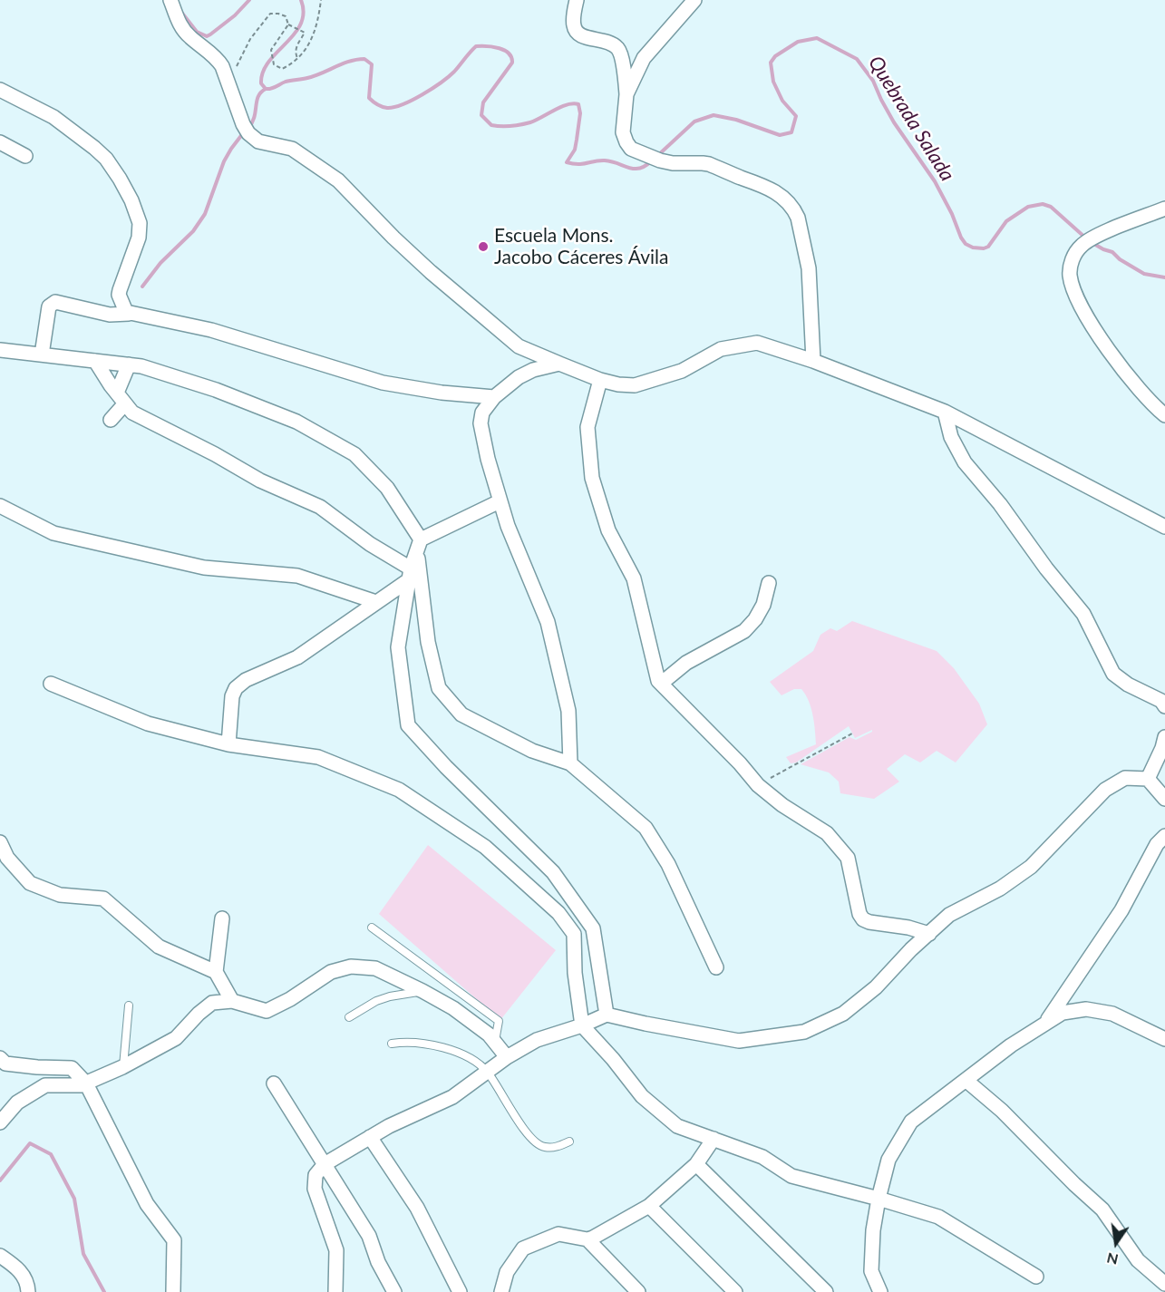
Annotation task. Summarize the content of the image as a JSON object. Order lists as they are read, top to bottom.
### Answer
{
  "water": ["Quebrada Salada"],
  "places": ["Escuela Mons. Jacobo Cáceres Ávila"],
  "north": "bottom"
}
